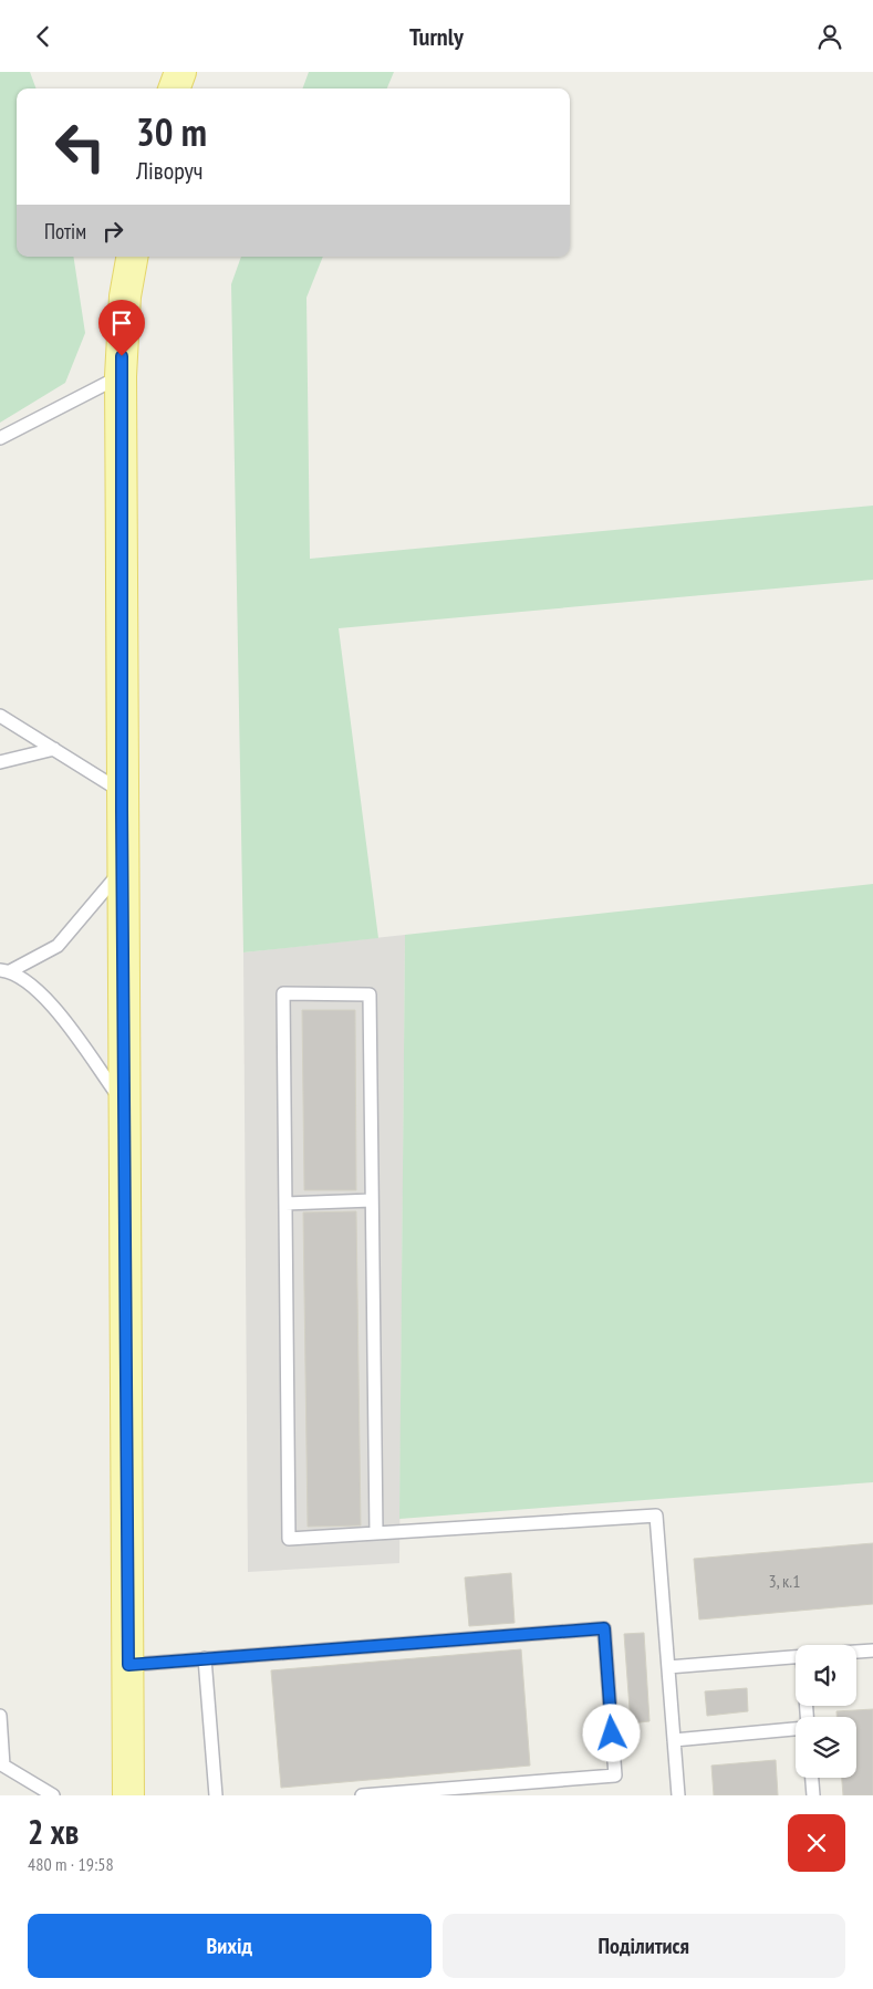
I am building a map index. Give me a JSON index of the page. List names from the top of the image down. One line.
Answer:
{"house_numbers":["3, к.1"],"page":{"header":"Turnly","turn":["30 m","Ліворуч"],"then":"Потім","heading":["2 хв","480 m · 19:58"],"buttons":["Вихід","Поділитися"]}}
